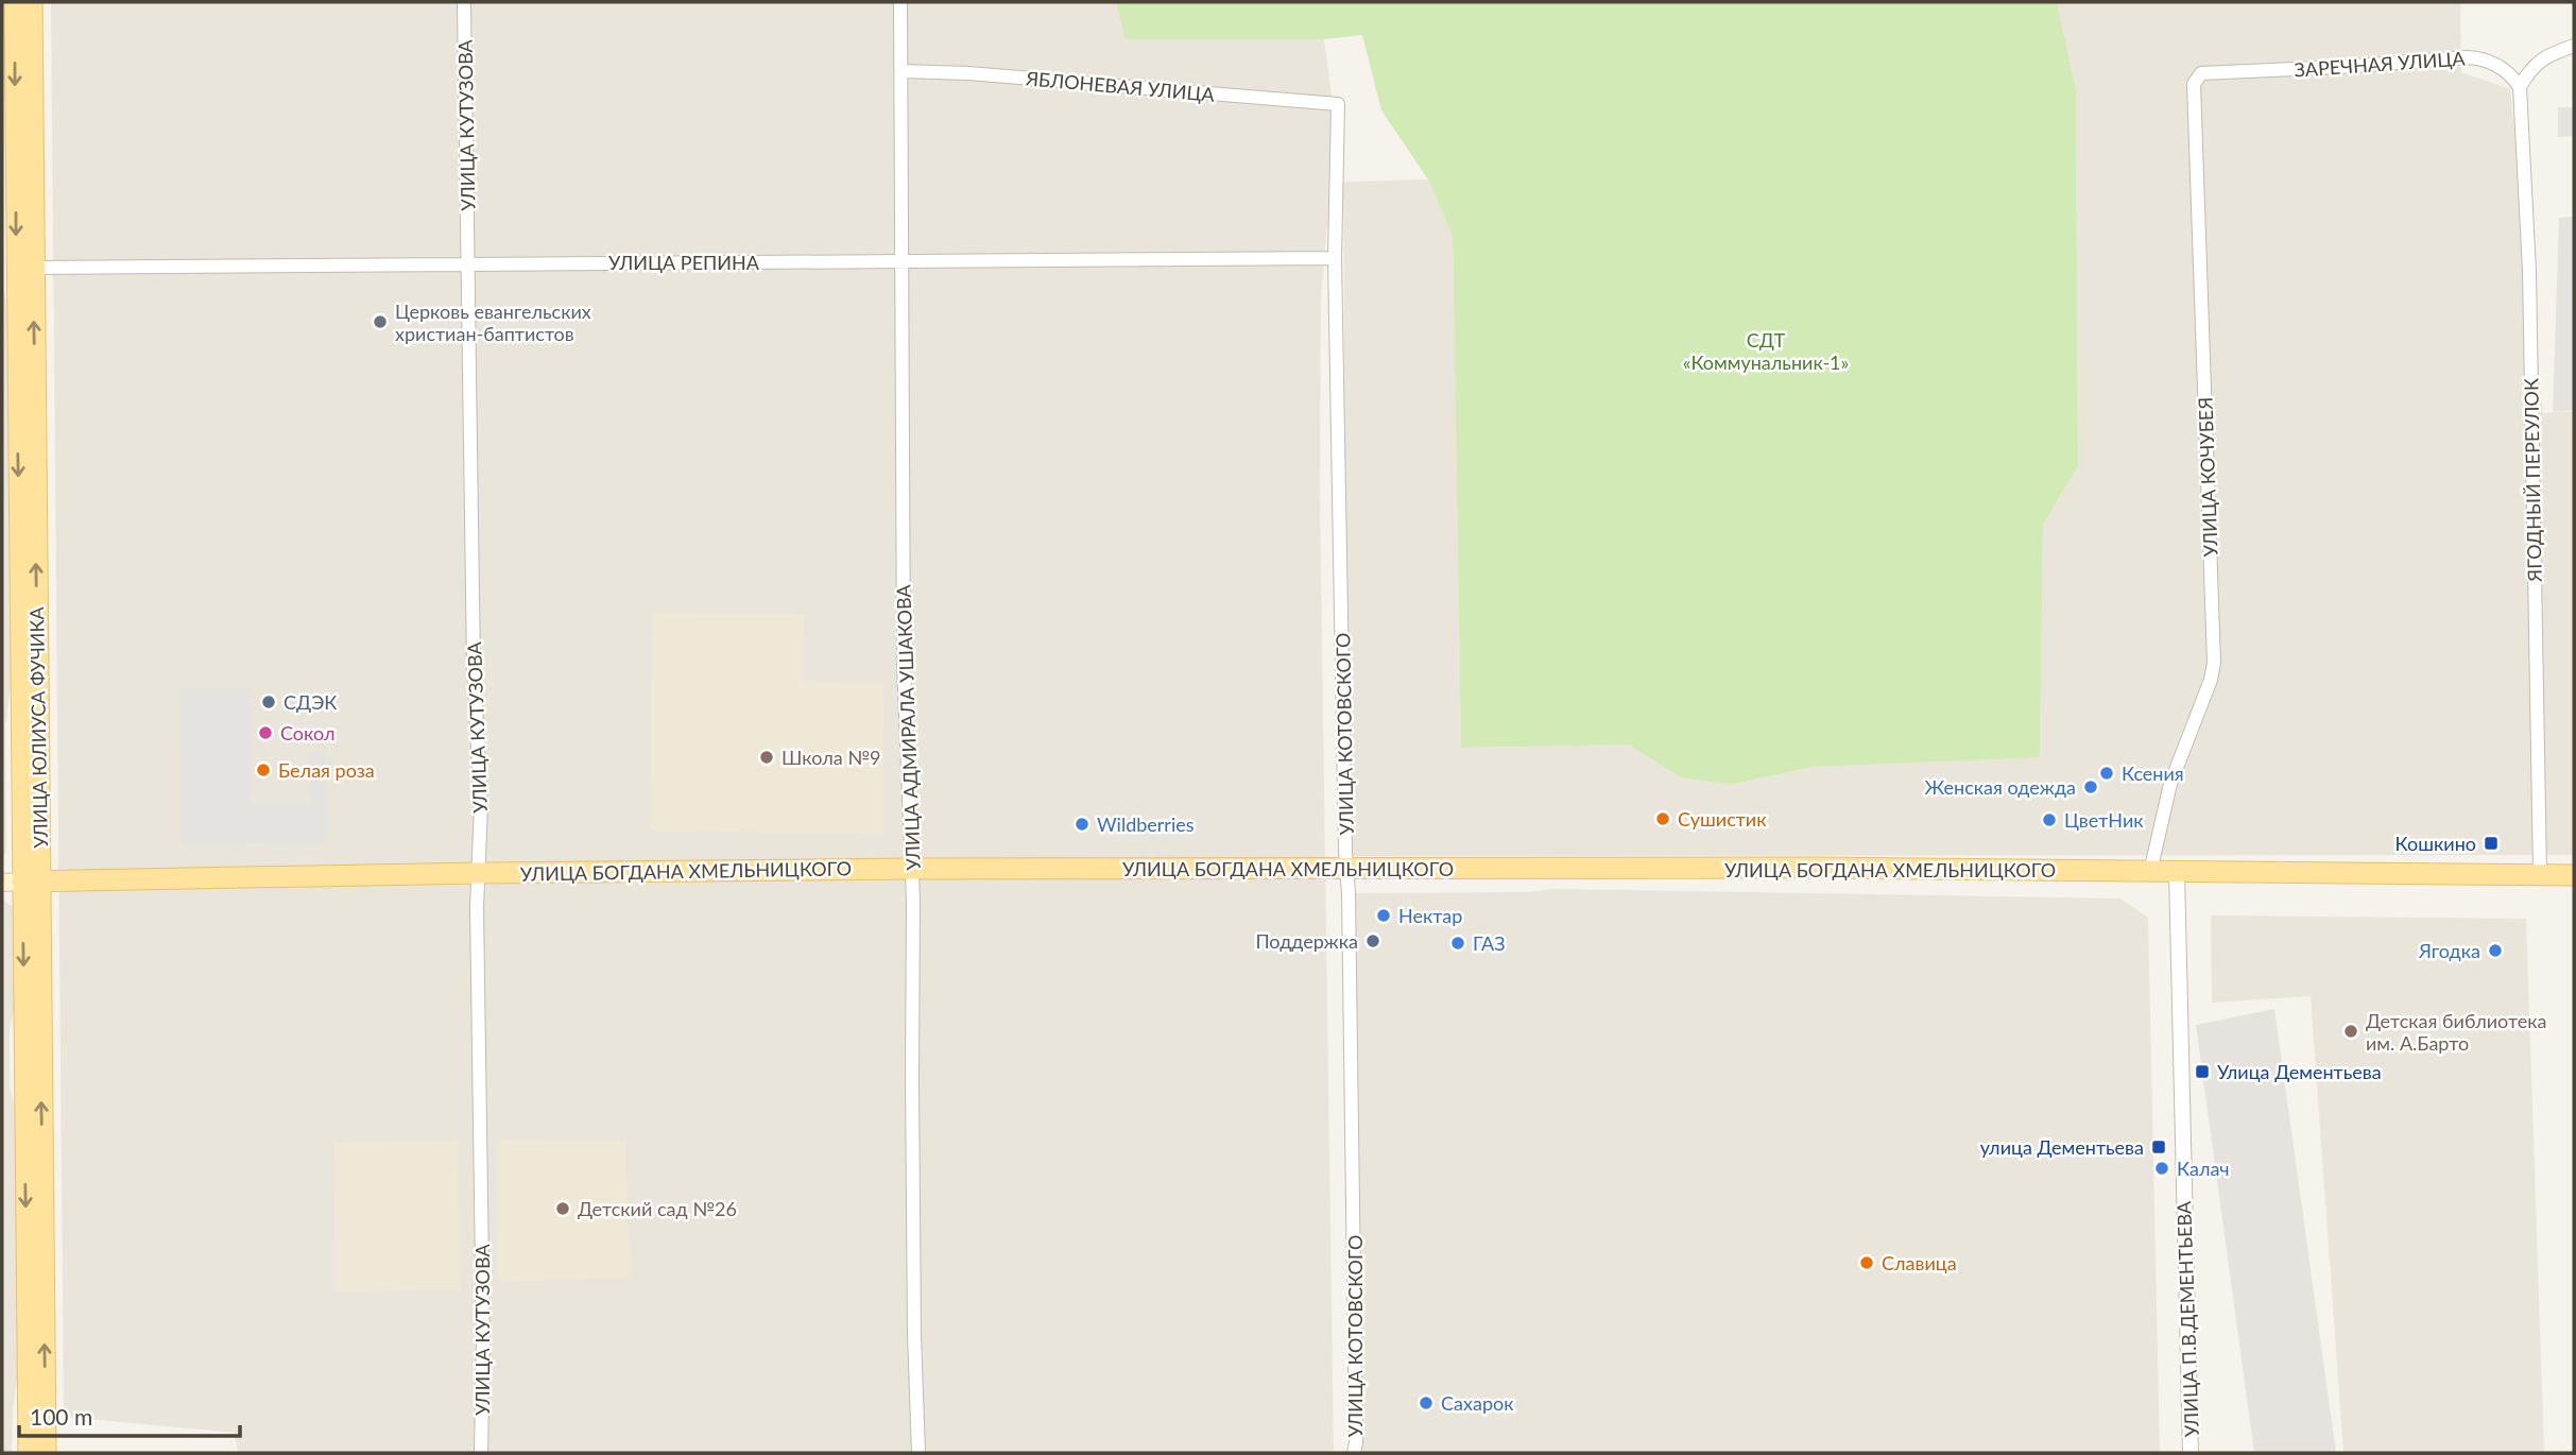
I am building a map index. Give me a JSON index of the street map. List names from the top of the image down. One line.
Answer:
{"streets":{"main road":["УЛИЦА ЮЛИУСА ФУЧИКА","УЛИЦА БОГДАНА ХМЕЛЬНИЦКОГО"],"street":["ЗАРЕЧНАЯ УЛИЦА","ЯБЛОНЕВАЯ УЛИЦА","УЛИЦА КУТУЗОВА","УЛИЦА РЕПИНА","УЛИЦА КОЧУБЕЯ","ЯГОДНЫЙ ПЕРЕУЛОК","УЛИЦА АДМИРАЛА УШАКОВА","УЛИЦА КОТОВСКОГО","УЛИЦА П.В.ДЕМЕНТЬЕВА"]},"crossings":[["ЗАРЕЧНАЯ УЛИЦА","УЛИЦА КОЧУБЕЯ"],["ЗАРЕЧНАЯ УЛИЦА","ЯГОДНЫЙ ПЕРЕУЛОК"],["ЯБЛОНЕВАЯ УЛИЦА","УЛИЦА АДМИРАЛА УШАКОВА"],["ЯБЛОНЕВАЯ УЛИЦА","УЛИЦА КОТОВСКОГО"],["УЛИЦА КУТУЗОВА","УЛИЦА РЕПИНА"],["УЛИЦА КУТУЗОВА","УЛИЦА БОГДАНА ХМЕЛЬНИЦКОГО"],["УЛИЦА РЕПИНА","УЛИЦА ЮЛИУСА ФУЧИКА"],["УЛИЦА РЕПИНА","УЛИЦА АДМИРАЛА УШАКОВА"],["УЛИЦА РЕПИНА","УЛИЦА КОТОВСКОГО"],["УЛИЦА КОЧУБЕЯ","УЛИЦА БОГДАНА ХМЕЛЬНИЦКОГО"],["ЯГОДНЫЙ ПЕРЕУЛОК","УЛИЦА БОГДАНА ХМЕЛЬНИЦКОГО"],["УЛИЦА ЮЛИУСА ФУЧИКА","УЛИЦА БОГДАНА ХМЕЛЬНИЦКОГО"],["УЛИЦА АДМИРАЛА УШАКОВА","УЛИЦА БОГДАНА ХМЕЛЬНИЦКОГО"],["УЛИЦА КОТОВСКОГО","УЛИЦА БОГДАНА ХМЕЛЬНИЦКОГО"],["УЛИЦА БОГДАНА ХМЕЛЬНИЦКОГО","УЛИЦА П.В.ДЕМЕНТЬЕВА"]],"parks":["СДТ «Коммунальник-1»"],"places":{"other":["Церковь евангельских христиан-баптистов","СДЭК","Сокол","Школа №9","Белая роза","Ксения","Женская одежда","Сушистик","ЦветНик","Wildberries","Нектар","Поддержка","ГАЗ","Ягодка","Детская библиотека им. А.Барто","Калач","Детский сад №26","Славица","Сахарок"],"transit":["Кошкино","Улица Дементьева","улица Дементьева"]},"scale_bar":"100 m"}
